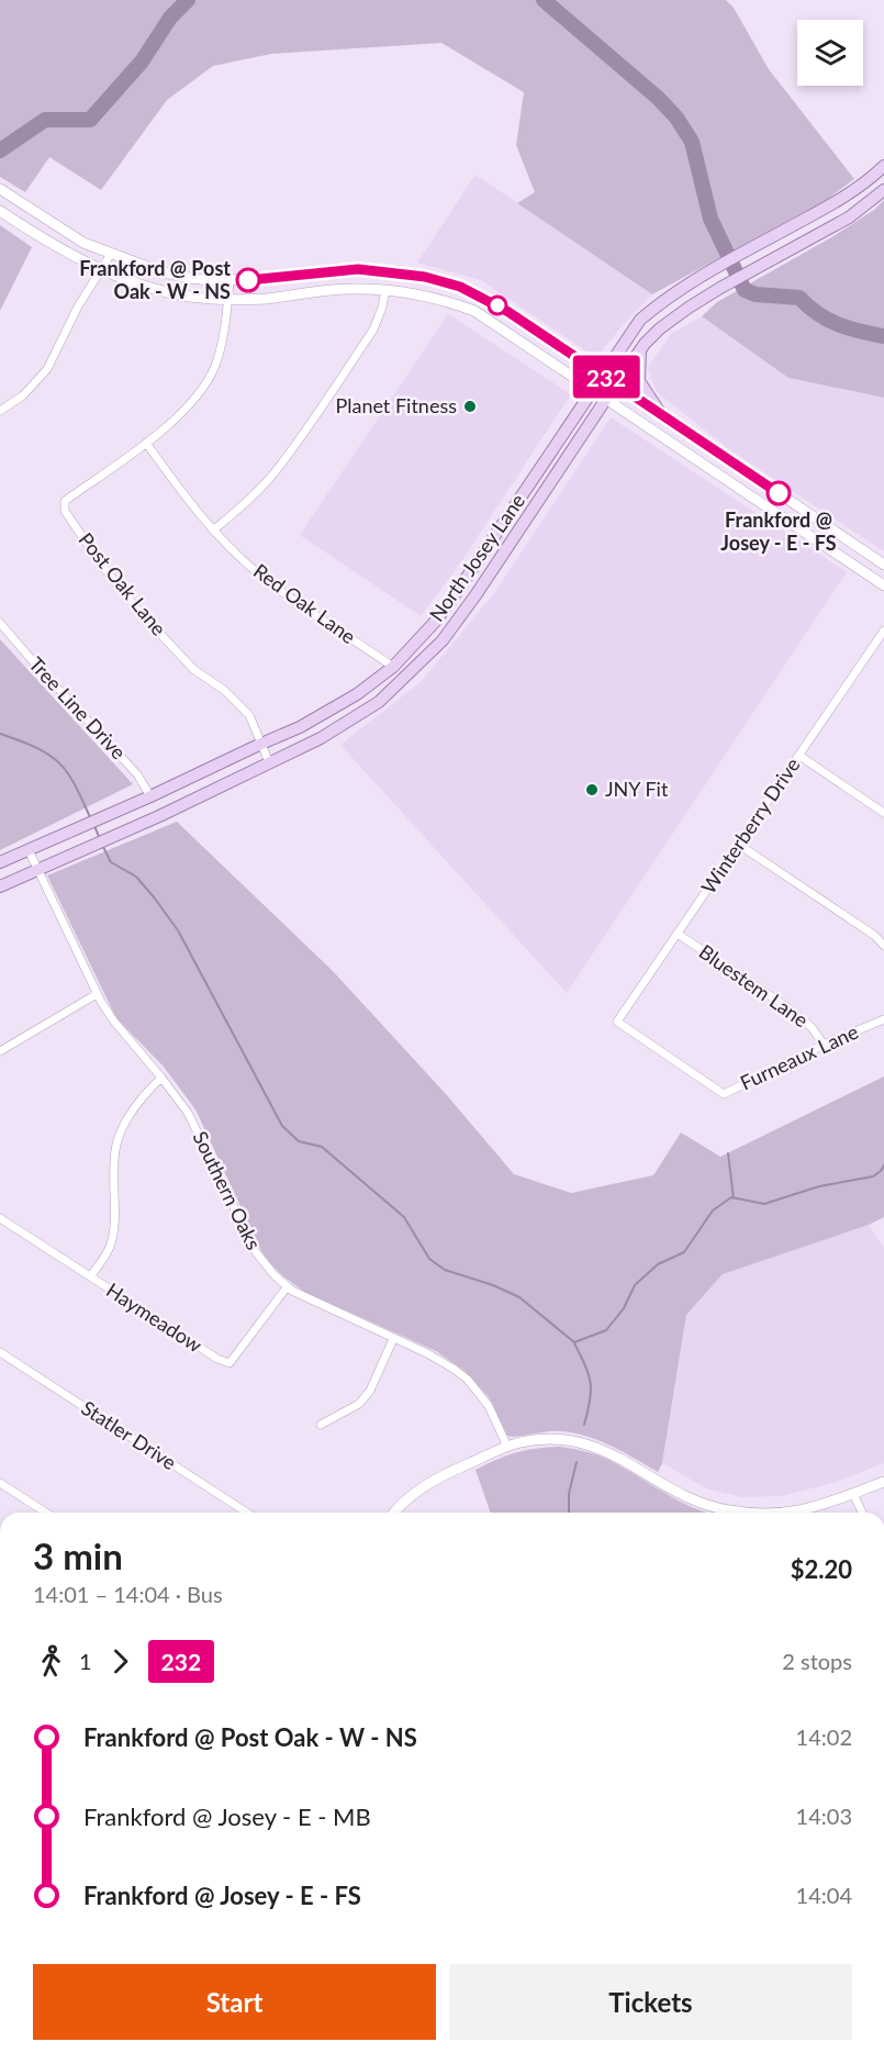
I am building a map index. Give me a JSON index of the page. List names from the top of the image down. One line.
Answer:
{"streets":{"main road":["North Josey Lane"],"street":["Post Oak Lane","Red Oak Lane","Tree Line Drive","Winterberry Drive","Bluestem Lane","Furneaux Lane","Southern Oaks","Haymeadow","Statler Drive"]},"crossings":[["North Josey Lane","Post Oak Lane"],["North Josey Lane","Red Oak Lane"],["North Josey Lane","Tree Line Drive"],["North Josey Lane","Southern Oaks"],["Post Oak Lane","Red Oak Lane"],["Winterberry Drive","Bluestem Lane"],["Winterberry Drive","Furneaux Lane"],["Bluestem Lane","Furneaux Lane"],["Southern Oaks","Haymeadow"]],"places":["Frankford @ Post Oak - W - NS","Planet Fitness","Frankford @ Josey - E - FS","JNY Fit"],"lines":["bus line 232"],"page":{"on_map":"232","heading":["3 min","14:01 – 14:04 · Bus","$2.20"],"legs":["1","232","2 stops"],"list":[{"name":"Frankford @ Post Oak - W - NS","value":"14:02"},{"name":"Frankford @ Josey - E - MB","value":"14:03"},{"name":"Frankford @ Josey - E - FS","value":"14:04"}],"buttons":["Start","Tickets"]}}
